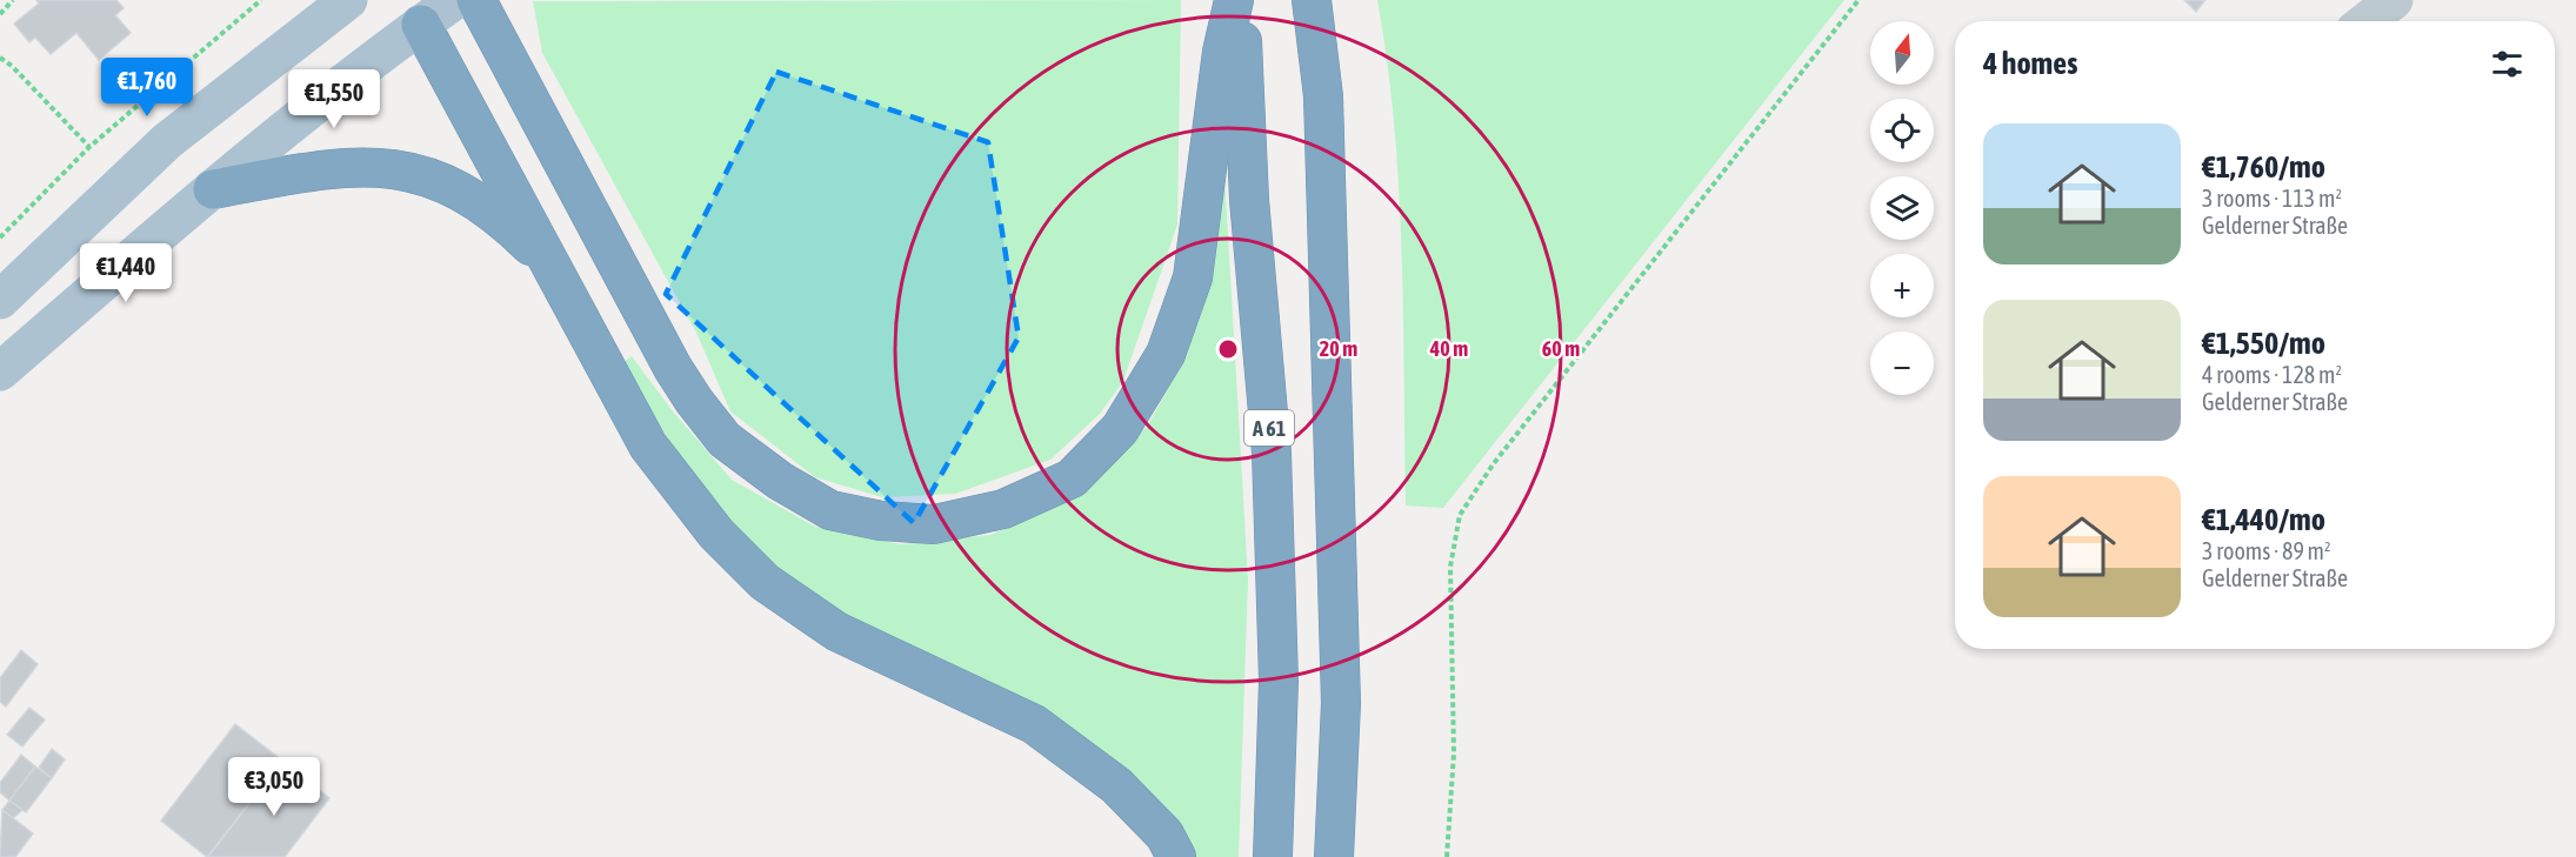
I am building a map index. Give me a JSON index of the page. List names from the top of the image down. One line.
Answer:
{"streets":{"highway":["A 61"]},"north":"top","page":{"map_buttons":["+","−"],"heading":"4 homes","price":["€1,760","€1,550","€1,440","€3,050"],"list":[{"name":"€1,760/mo","note":"3 rooms · 113 m² · Gelderner Straße"},{"name":"€1,550/mo","note":"4 rooms · 128 m² · Gelderner Straße"},{"name":"€1,440/mo","note":"3 rooms · 89 m² · Gelderner Straße"}]},"rings":["20 m","40 m","60 m"]}
